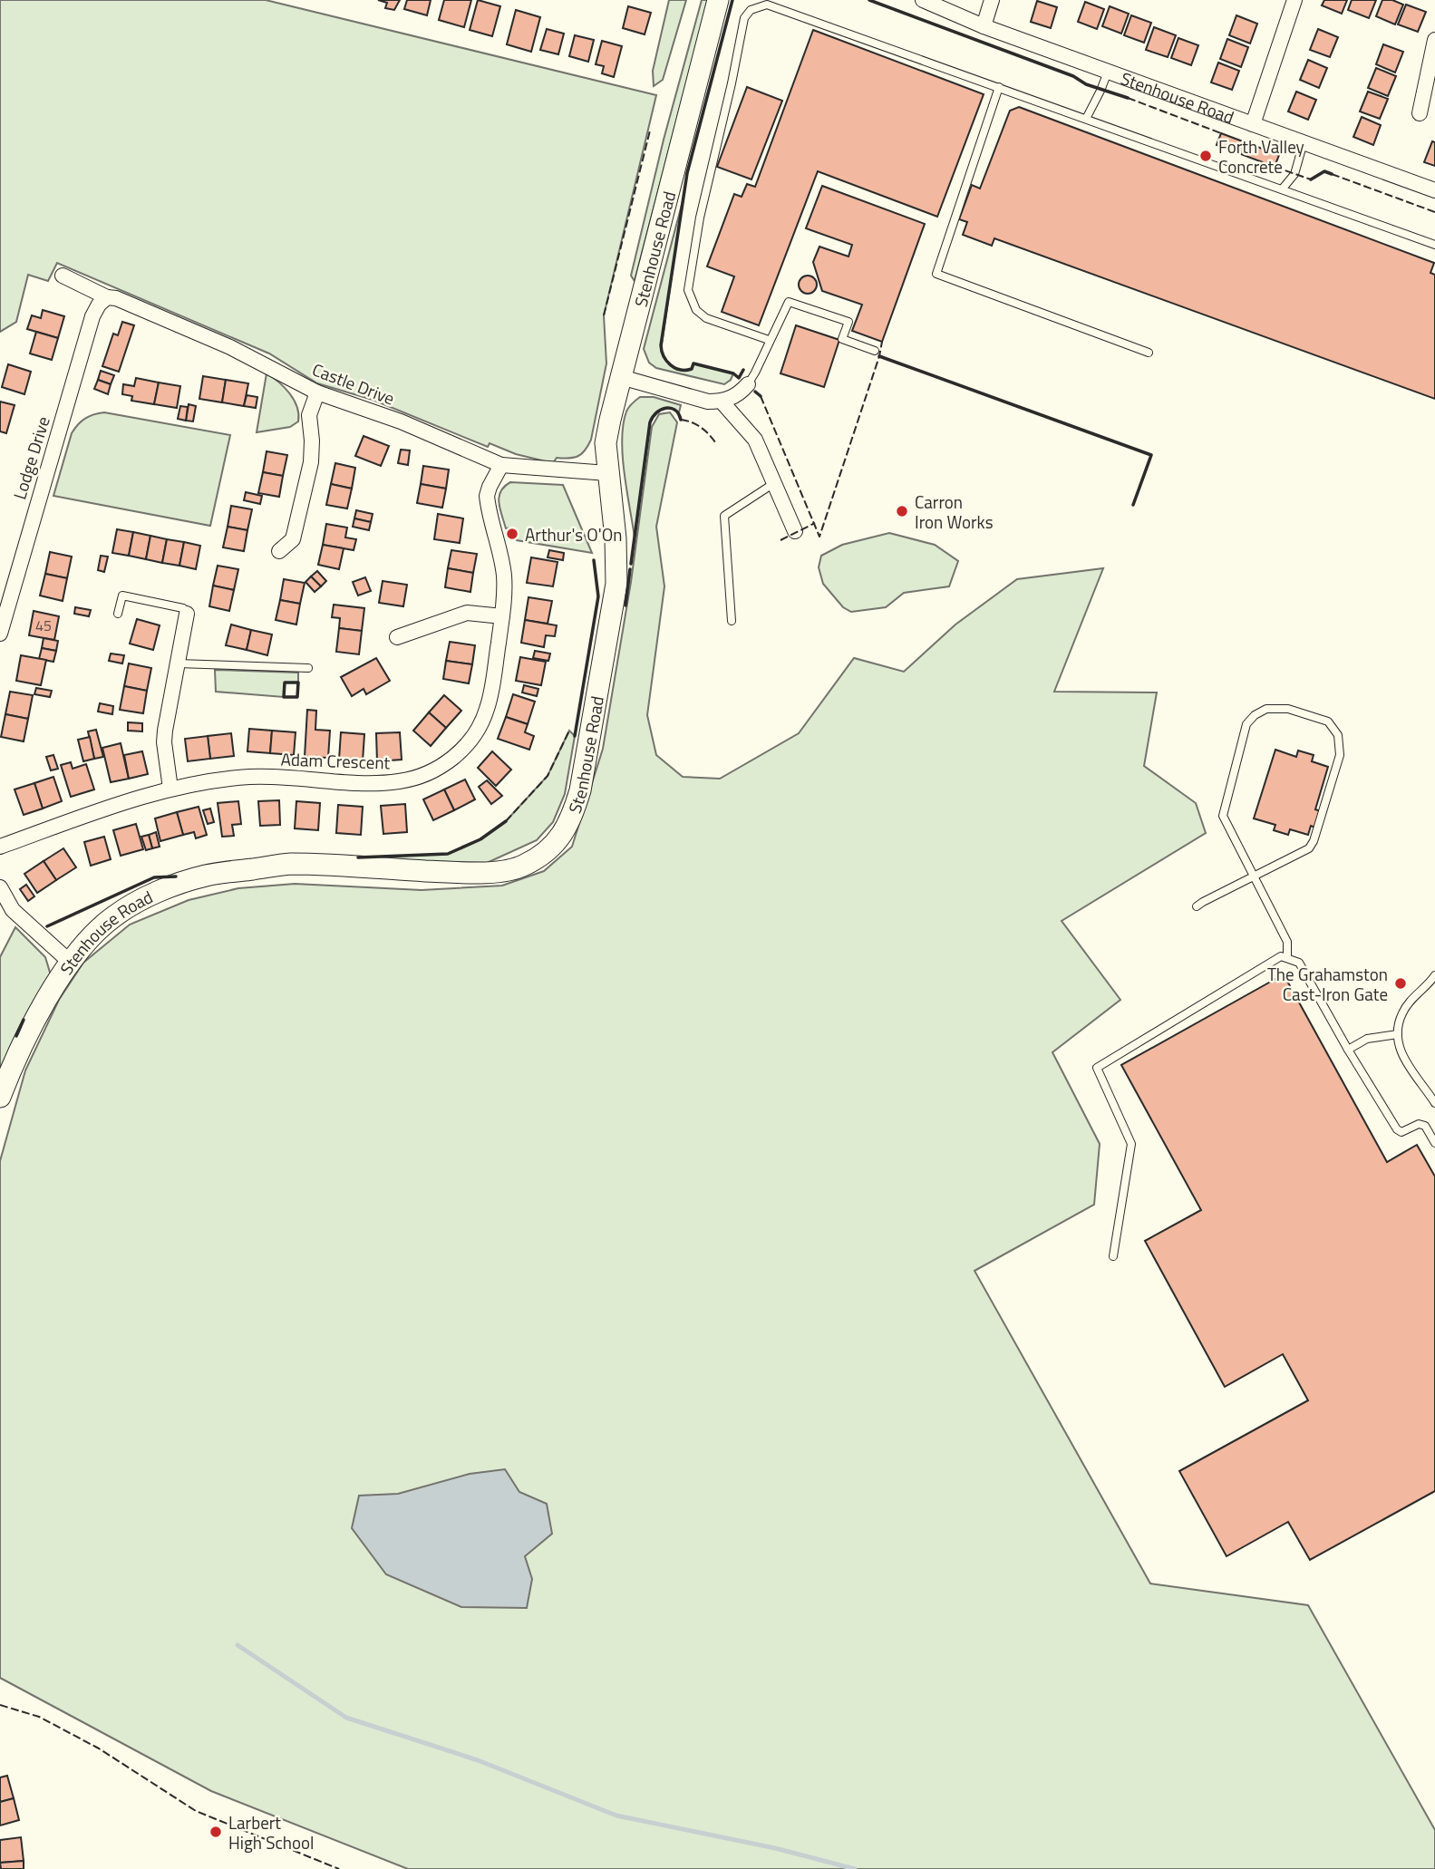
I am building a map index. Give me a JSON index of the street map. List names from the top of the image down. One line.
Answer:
{"streets":{"street":["Stenhouse Road","Castle Drive","Lodge Drive","Adam Crescent"]},"crossings":[["Stenhouse Road","Castle Drive"],["Castle Drive","Lodge Drive"],["Castle Drive","Adam Crescent"]],"places":["Forth Valley Concrete","Carron Iron Works","Arthur's O'On","The Grahamston Cast-Iron Gate","Larbert High School"],"house_numbers":["45"]}
